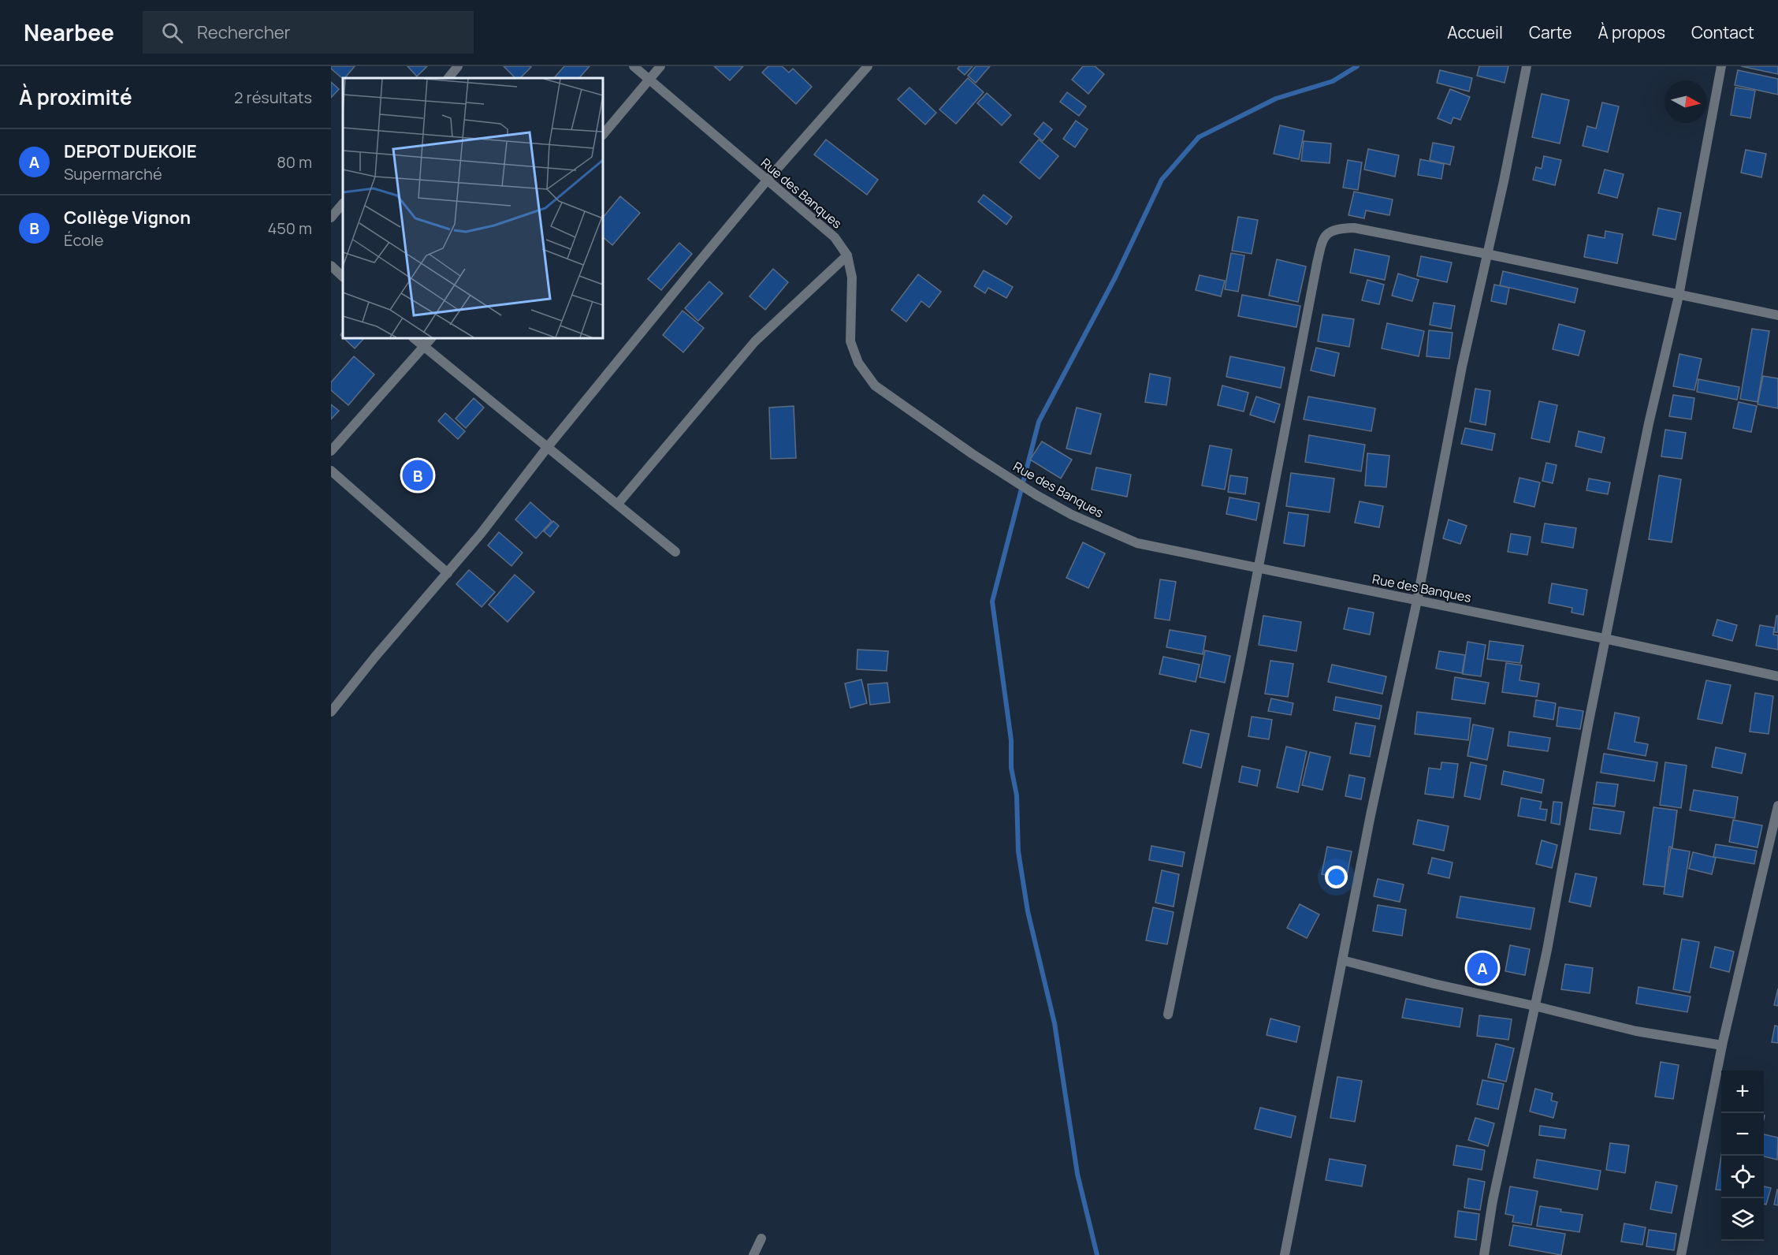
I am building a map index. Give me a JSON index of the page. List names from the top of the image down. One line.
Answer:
{"streets":{"street":["Rue des Banques"]},"north":"right","page":{"header":"Nearbee","search":"Rechercher","nav":["Accueil","Carte","À propos","Contact"],"heading":["À proximité","2 résultats"],"list":[{"mark":"A","name":"DEPOT DUEKOIE","note":"Supermarché","value":"80 m"},{"mark":"B","name":"Collège Vignon","note":"École","value":"450 m"}],"pins":["B","A"],"map_buttons":["+","−"]}}
